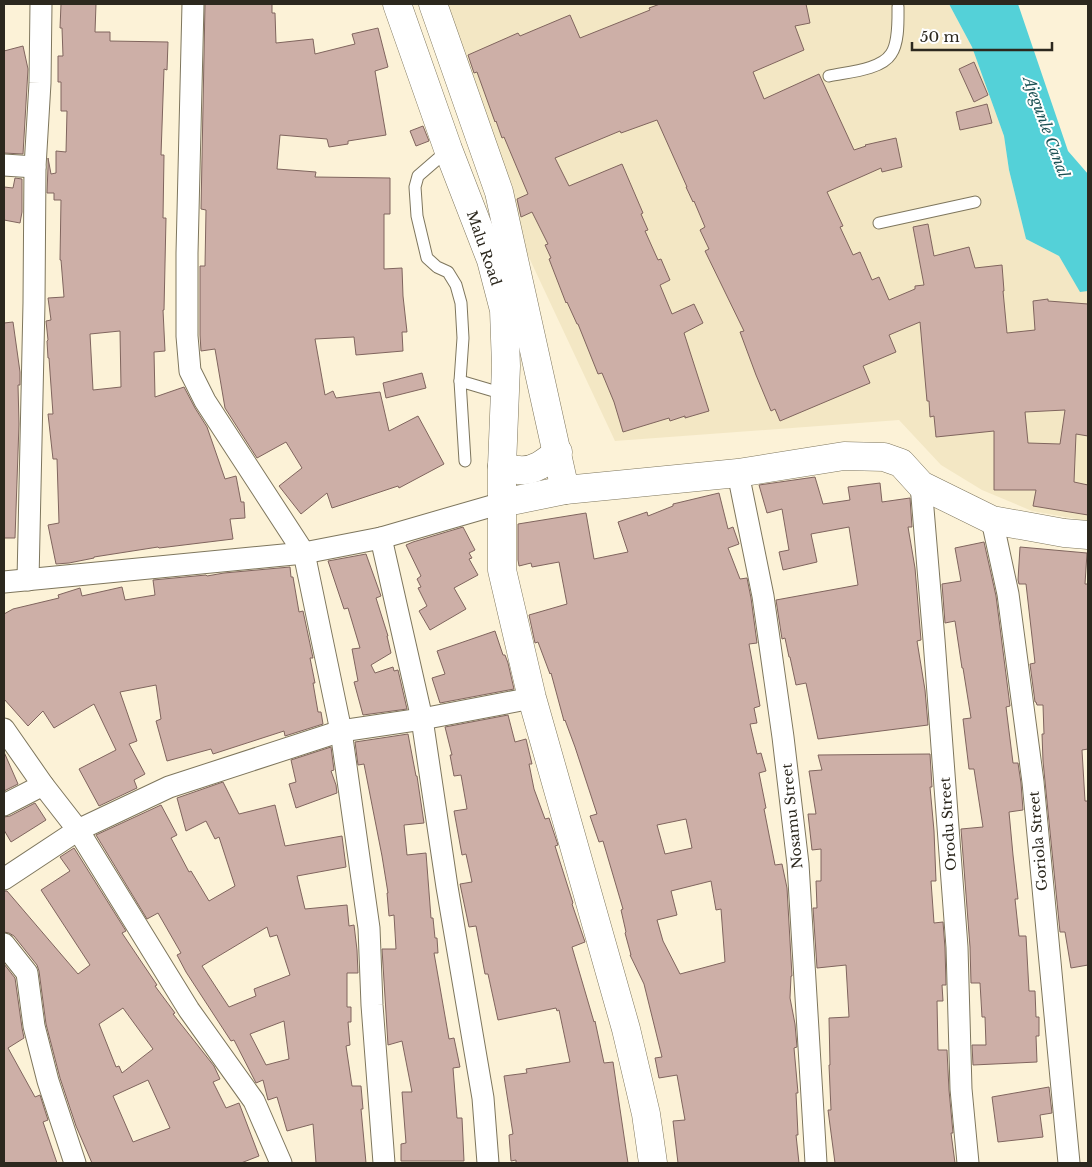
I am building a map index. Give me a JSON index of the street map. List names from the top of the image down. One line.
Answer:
{"streets":{"main road":["Malu Road"],"street":["Nosamu Street","Orodu Street","Goriola Street"]},"water":["Ajegunle Canal"],"scale_bar":"50 m"}
